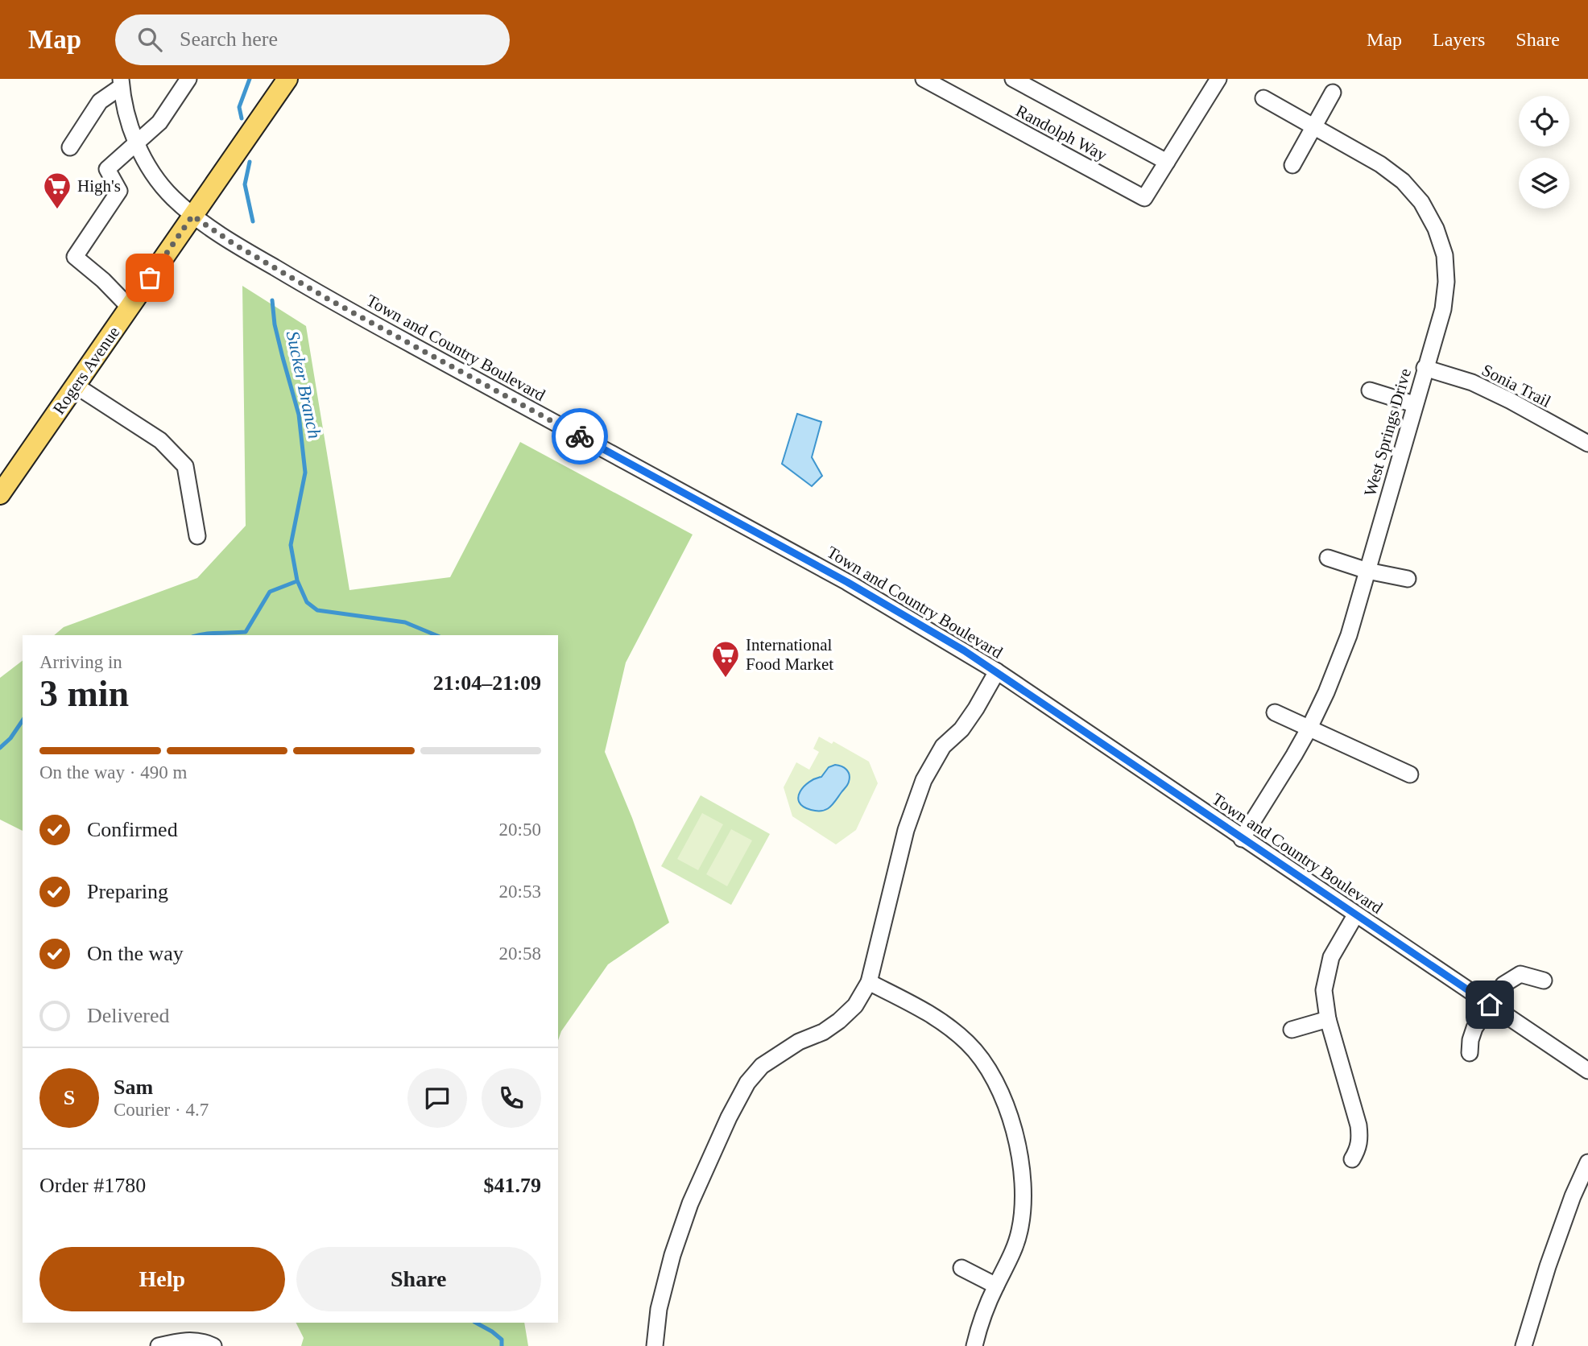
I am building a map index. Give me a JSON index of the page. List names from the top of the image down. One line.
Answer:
{"streets":{"main road":["Rogers Avenue"],"street":["Randolph Way","Town and Country Boulevard","Sonia Trail","West Springs Drive"]},"crossings":[["Town and Country Boulevard","Rogers Avenue"],["Town and Country Boulevard","West Springs Drive"],["Sonia Trail","West Springs Drive"]],"water":["Sucker Branch"],"places":{"supermarket":["High's","International Food Market"]},"page":{"header":"Map","search":"Search here","nav":["Map","Layers","Share"],"heading":["3 min","Arriving in","21:04–21:09"],"panel":["Sam","Courier · 4.7","Order #1780","$41.79"],"bar":"On the way · 490 m","list":[["Confirmed","20:50"],["Preparing","20:53"],["On the way","20:58"],"Delivered"],"round":"S","buttons":["Help","Share"]}}
